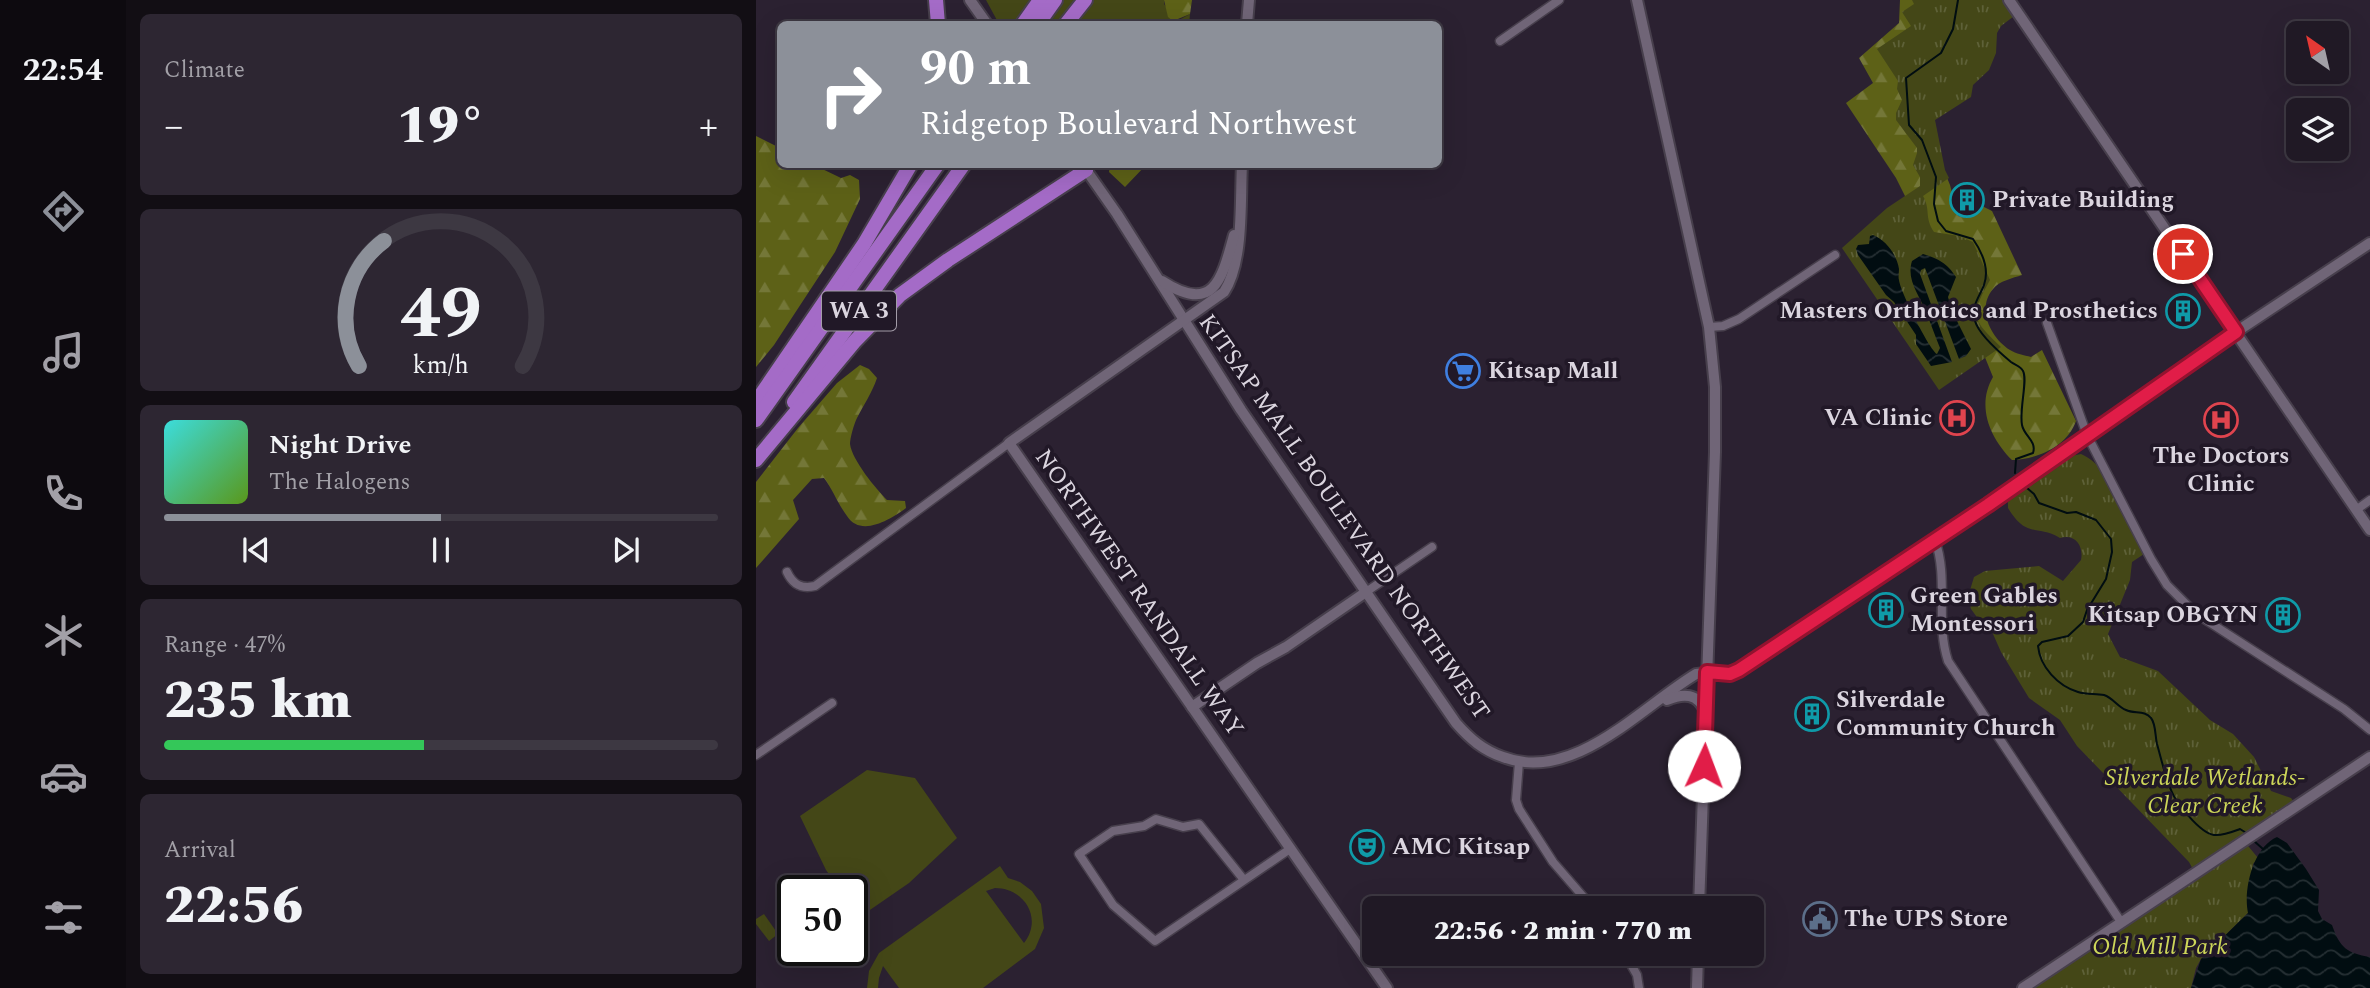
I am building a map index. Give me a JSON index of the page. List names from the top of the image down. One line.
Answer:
{"streets":{"highway":["WA 3"],"main road":["KITSAP MALL BOULEVARD NORTHWEST","NORTHWEST RANDALL WAY"]},"crossings":[["KITSAP MALL BOULEVARD NORTHWEST","NORTHWEST RANDALL WAY"]],"parks":["Silverdale Wetlands- Clear Creek","Old Mill Park"],"places":{"building":["Private Building","Masters Orthotics and Prosthetics","Green Gables Montessori","Kitsap OBGYN","Silverdale Community Church"],"supermarket":["Kitsap Mall"],"hospital":["VA Clinic","The Doctors Clinic"],"theatre":["AMC Kitsap"],"public building":["The UPS Store"]},"north":"top left","page":{"tabs":"22:54","tile":["Climate",["Range · 47%","235 km"],["Arrival","22:56"]],"turn":["90 m","Ridgetop Boulevard Northwest"],"heat":["−","19°","+"],"song":["Night Drive","The Halogens"],"limit":"50","trip":"22:56 · 2 min · 770 m","gauge":["49","km/h"]}}
